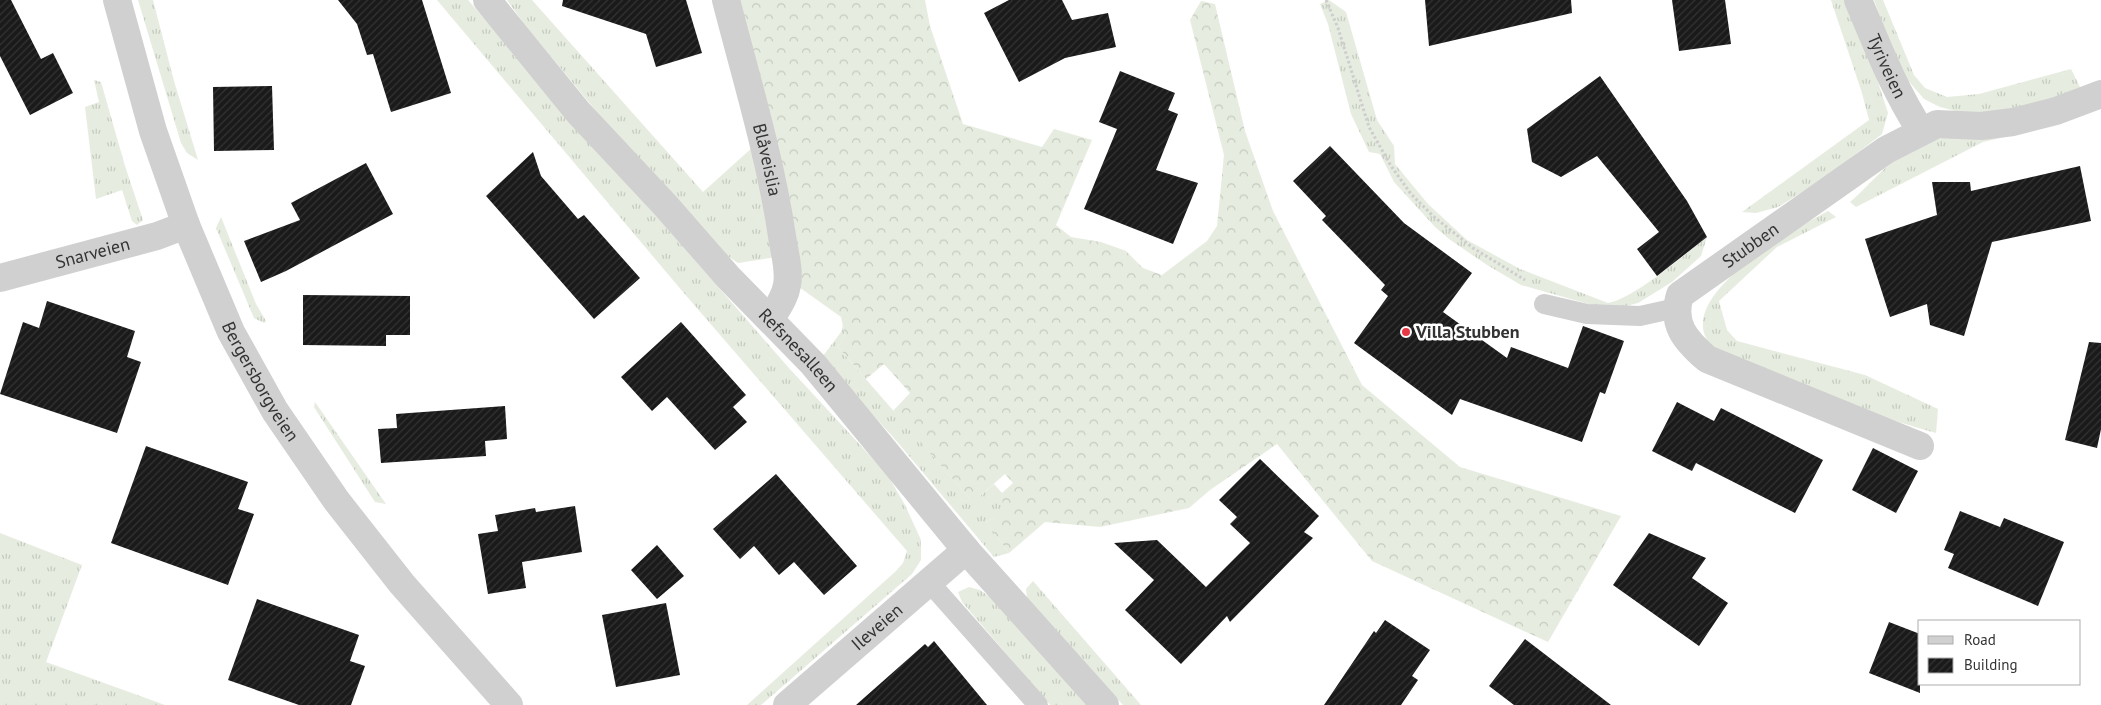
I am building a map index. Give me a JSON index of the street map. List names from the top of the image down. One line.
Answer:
{"streets":{"street":["Tyriveien","Blåveislia","Stubben","Snarveien","Refsnesalleen","Bergersborgveien","Ileveien"]},"crossings":[["Tyriveien","Stubben"],["Blåveislia","Refsnesalleen"],["Snarveien","Bergersborgveien"],["Refsnesalleen","Ileveien"]],"places":["Villa Stubben"],"legend":["Road","Building"]}
